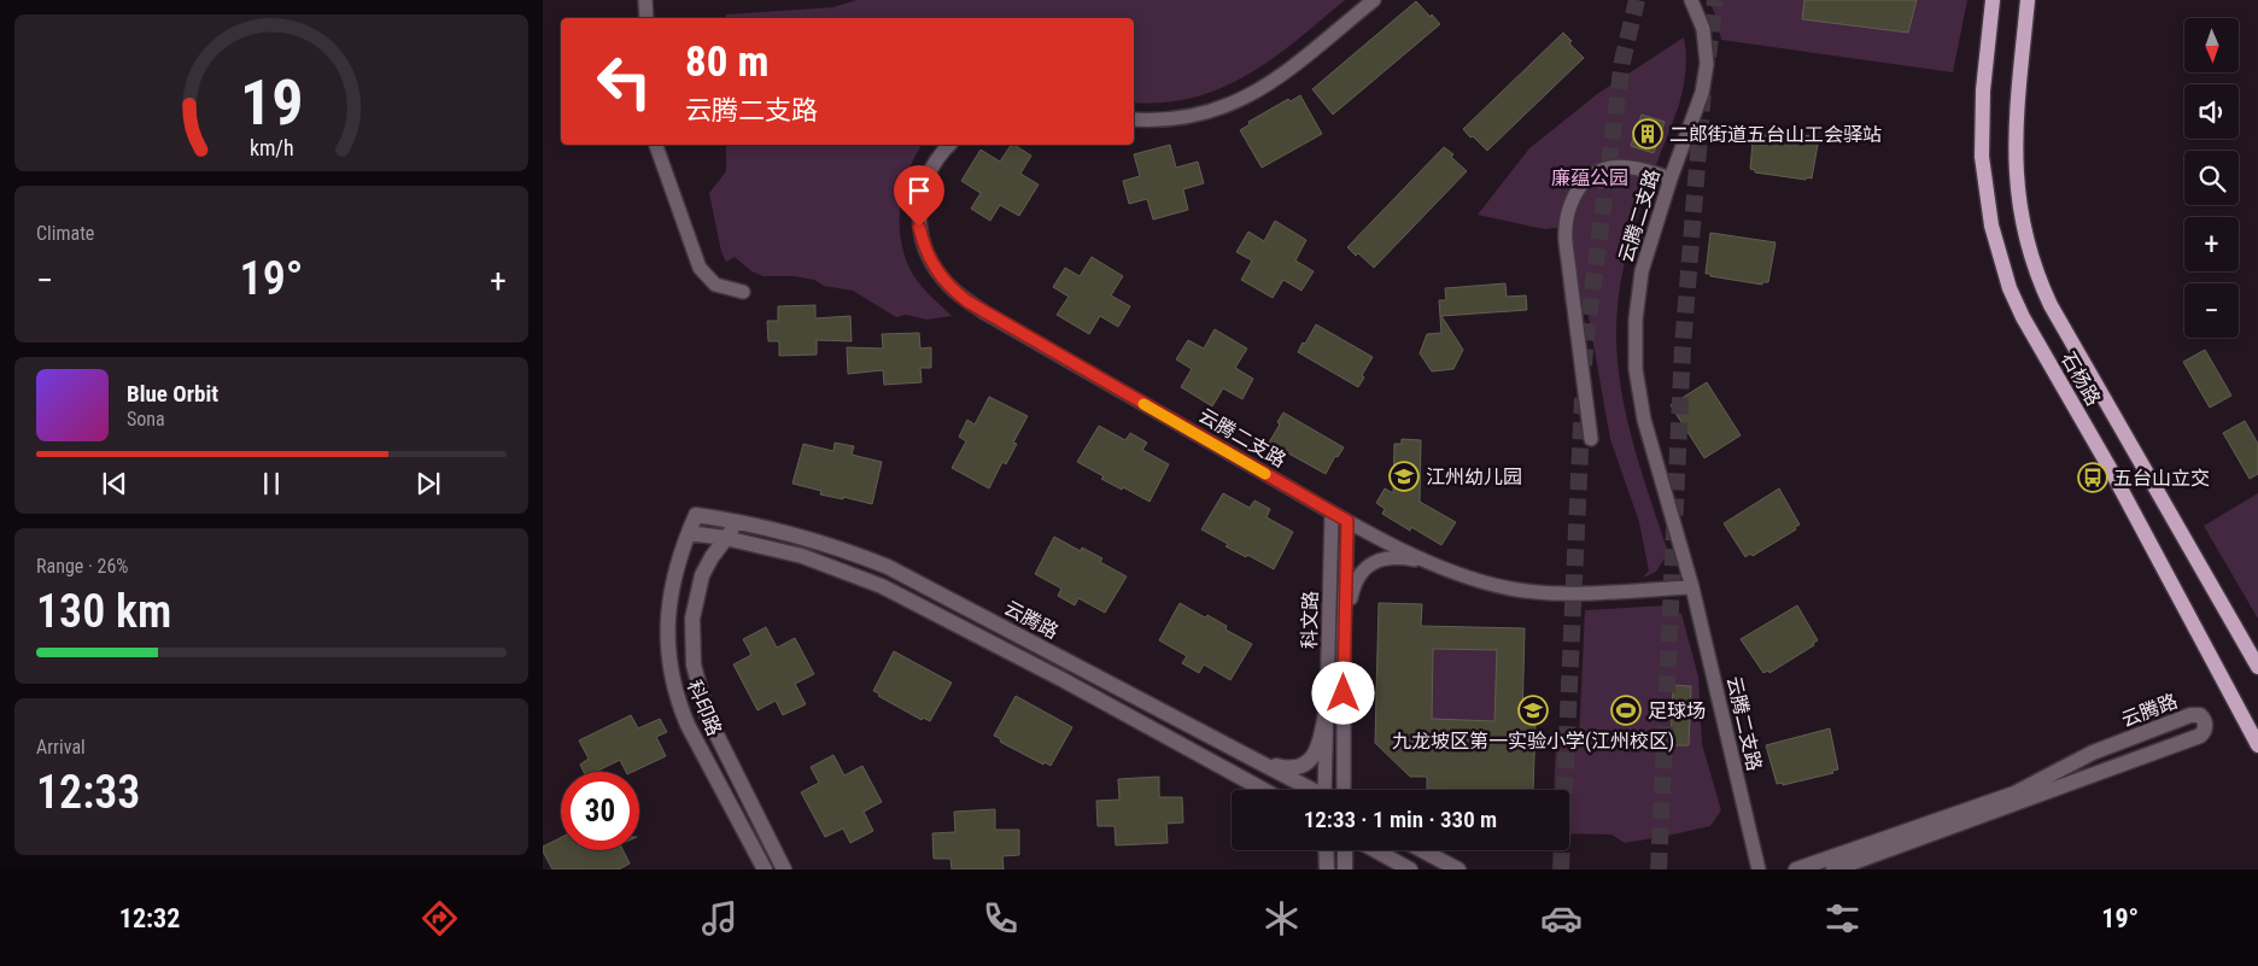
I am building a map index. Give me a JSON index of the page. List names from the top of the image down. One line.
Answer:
{"streets":{"main road":["石杨路"],"street":["云腾二支路","云腾路","科文路","科印路"]},"crossings":[["云腾二支路","科文路"],["云腾路","科印路"]],"parks":["廉蕴公园"],"places":{"building":["二郎街道五台山工会驿站"],"school or university":["江州幼儿园","九龙坡区第一实验小学(江州校区)"],"bus stop":["五台山立交"],"sports":["足球场"]},"north":"bottom","page":{"map_buttons":["+","−"],"turn":["80 m","云腾二支路"],"tile":["Climate",["Range · 26%","130 km"],["Arrival","12:33"]],"heat":["−","19°","+"],"song":["Blue Orbit","Sona"],"limit":"30","trip":"12:33 · 1 min · 330 m","tabs":["12:32","19°"],"gauge":["19","km/h"]}}
